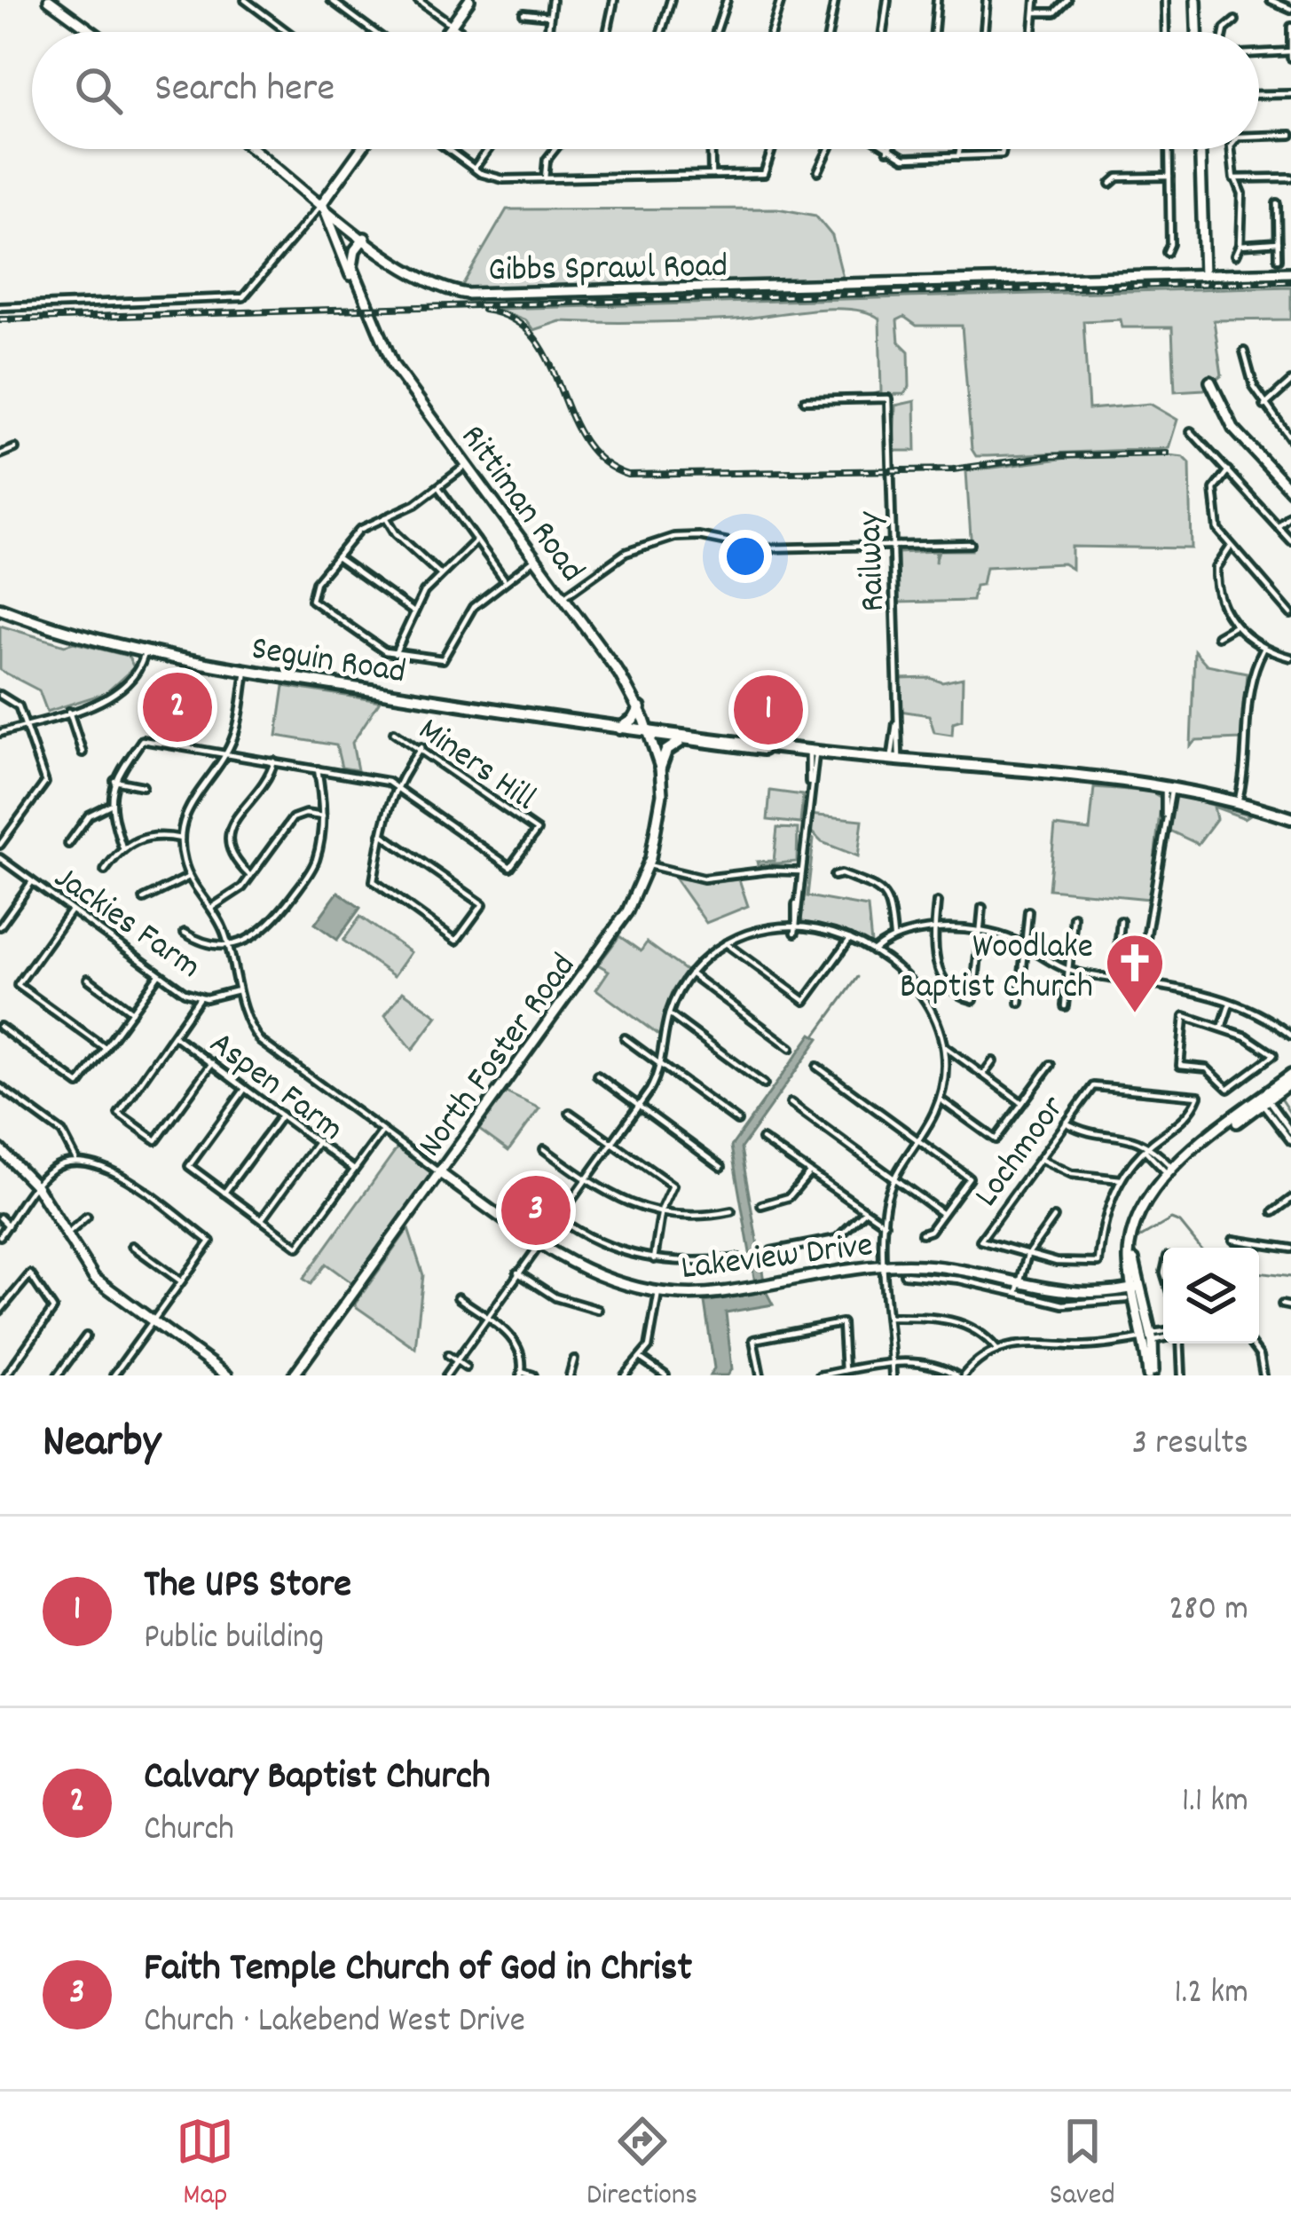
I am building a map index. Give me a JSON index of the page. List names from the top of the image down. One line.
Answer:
{"streets":{"main road":["Gibbs Sprawl Road","Rittiman Road","Seguin Road","North Foster Road","Lakeview Drive"],"street":["Railway","Miners Hill","Jackies Farm","Aspen Farm","Lochmoor"]},"crossings":[["Gibbs Sprawl Road","Rittiman Road"],["Rittiman Road","Seguin Road"],["Rittiman Road","North Foster Road"],["Railway","Seguin Road"],["Seguin Road","North Foster Road"],["Jackies Farm","Lakeview Drive"],["North Foster Road","Lakeview Drive"]],"places":{"church":["Woodlake Baptist Church"]},"page":{"search":"Search here","pins":["2","1","3"],"heading":["Nearby","3 results"],"list":[{"mark":"1","name":"The UPS Store","note":"Public building","value":"280 m"},{"mark":"2","name":"Calvary Baptist Church","note":"Church","value":"1.1 km"},{"mark":"3","name":"Faith Temple Church of God in Christ","note":"Church · Lakebend West Drive","value":"1.2 km"}],"nav":["Map","Directions","Saved"]}}
